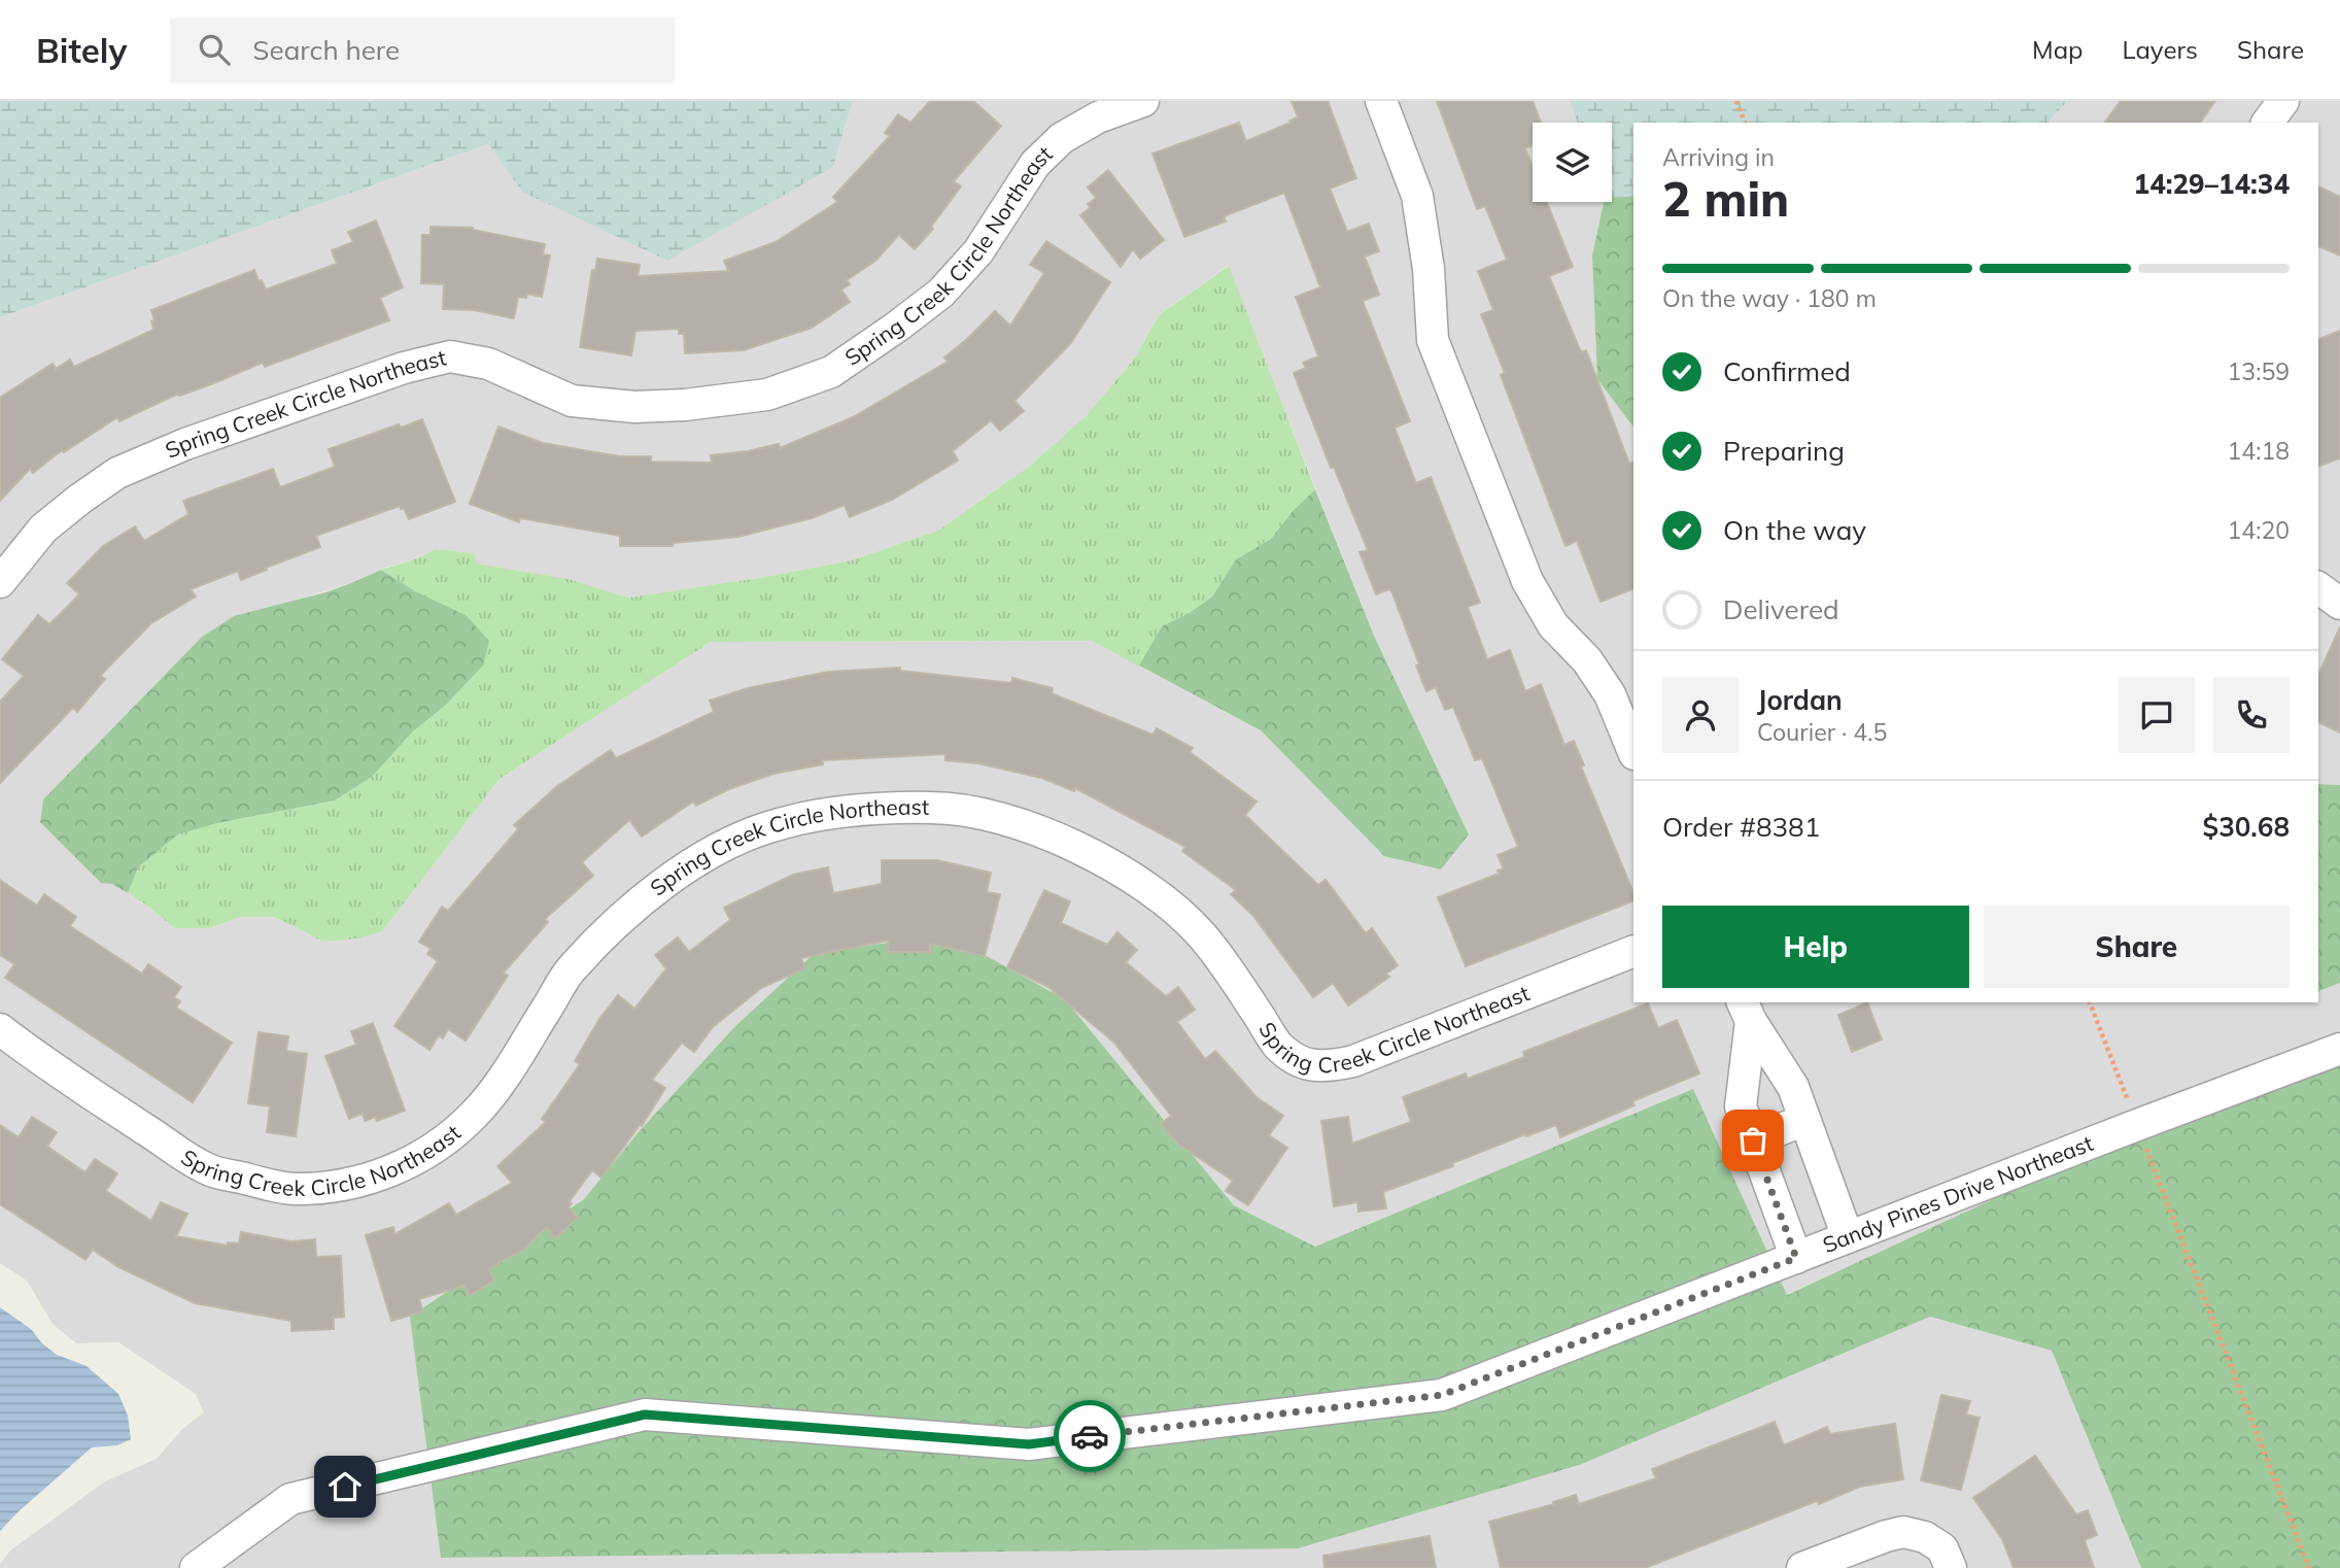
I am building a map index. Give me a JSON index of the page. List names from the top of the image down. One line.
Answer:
{"streets":{"street":["Spring Creek Circle Northeast","Sandy Pines Drive Northeast"]},"page":{"header":"Bitely","search":"Search here","nav":["Map","Layers","Share"],"heading":["2 min","Arriving in","14:29–14:34"],"panel":["Jordan","Courier · 4.5","Order #8381","$30.68"],"bar":"On the way · 180 m","list":[["Confirmed","13:59"],["Preparing","14:18"],["On the way","14:20"],"Delivered"],"buttons":["Help","Share"]}}
